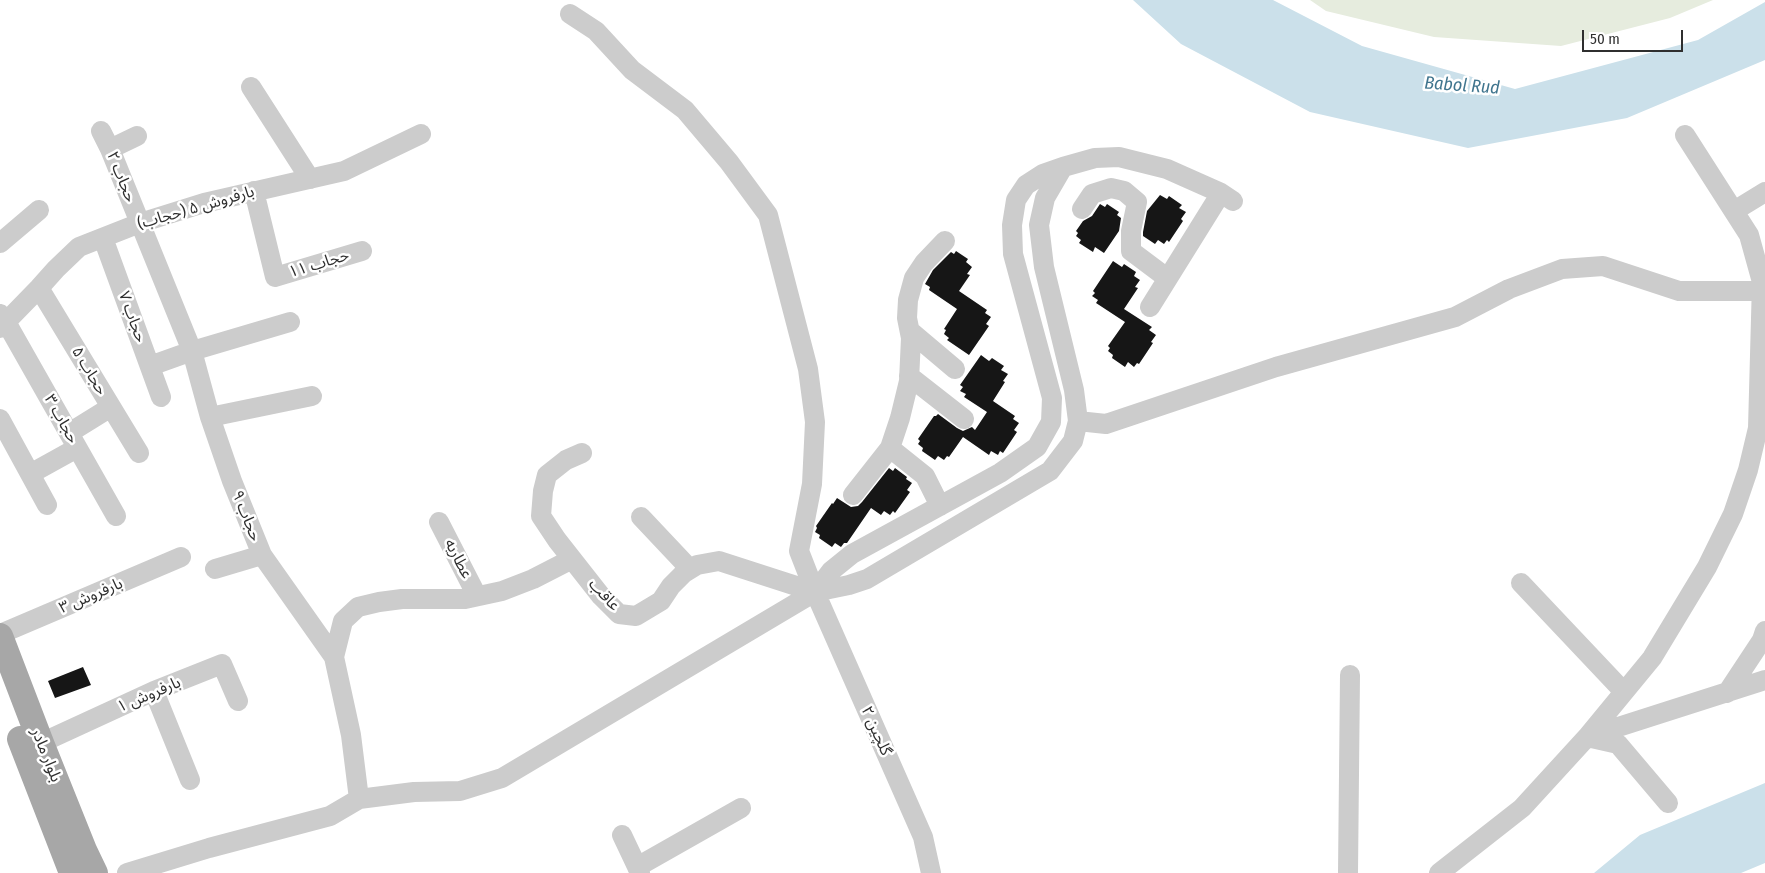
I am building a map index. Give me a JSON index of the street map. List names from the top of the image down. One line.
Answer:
{"streets":{"main road":["بلوار مادر"],"street":["حجاب ۲","بارفروش ۵ (حجاب)","حجاب ۱۱","حجاب ۷","حجاب ۵","حجاب ۳","حجاب ۹","عطاریه","عاقب","بارفروش ۳","بارفروش ۱","گلچین ۲"]},"crossings":[["حجاب ۲","بارفروش ۵ (حجاب)"],["حجاب ۲","حجاب ۹"],["بارفروش ۵ (حجاب)","حجاب ۱۱"],["بارفروش ۵ (حجاب)","حجاب ۷"],["بارفروش ۵ (حجاب)","حجاب ۵"],["بارفروش ۵ (حجاب)","حجاب ۳"],["بارفروش ۵ (حجاب)","حجاب ۹"],["عاقب","گلچین ۲"],["بارفروش ۳","بلوار مادر"],["بارفروش ۱","بلوار مادر"]],"water":["Babol Rud"],"scale_bar":"50 m"}
